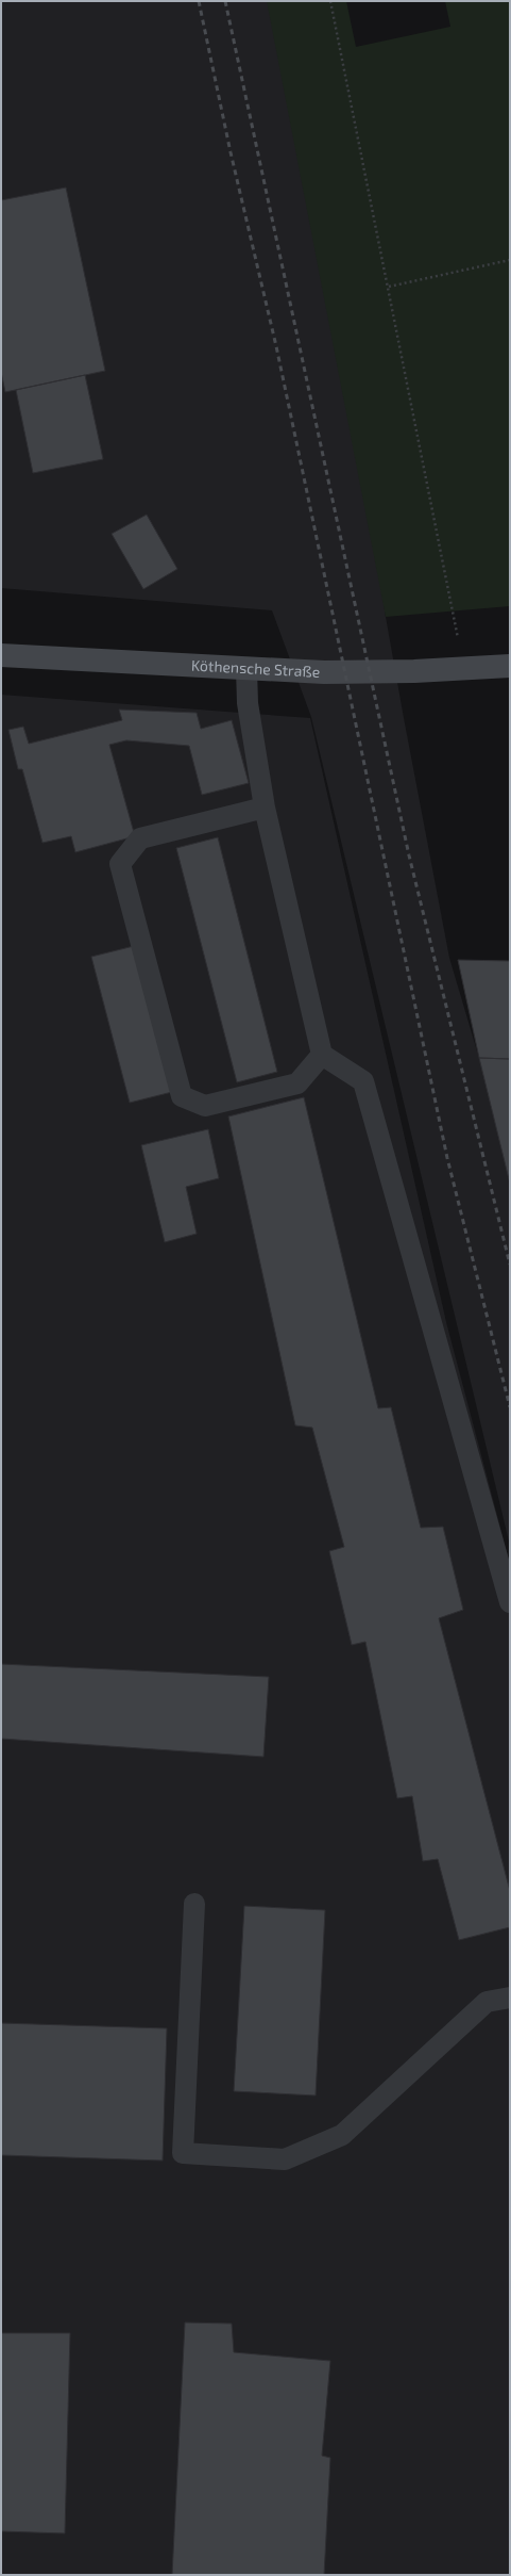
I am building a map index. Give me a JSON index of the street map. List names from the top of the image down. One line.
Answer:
{"streets":{"main road":["Köthensche Straße"]}}
